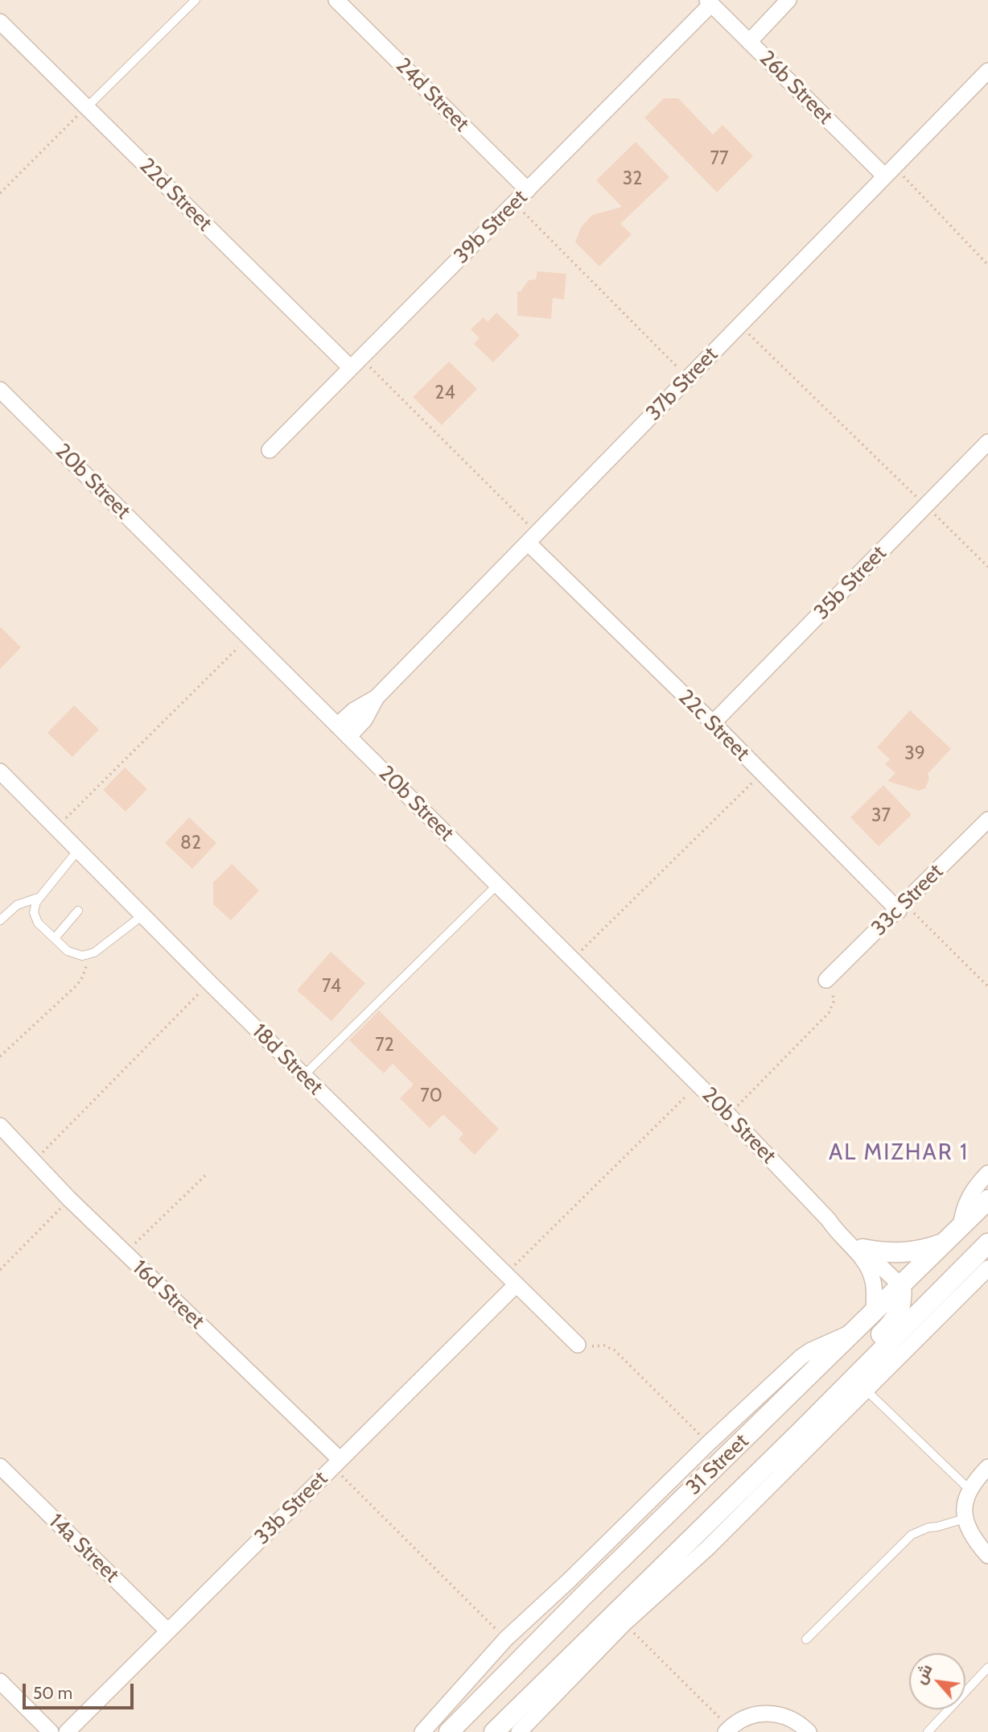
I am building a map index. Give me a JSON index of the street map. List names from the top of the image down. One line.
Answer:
{"streets":{"street":["26b Street","24d Street","22d Street","39b Street","37b Street","20b Street","35b Street","22c Street","33c Street","18d Street","16d Street","31 Street","33b Street","14a Street"]},"crossings":[["26b Street","39b Street"],["26b Street","37b Street"],["24d Street","39b Street"],["22d Street","39b Street"],["37b Street","20b Street"],["37b Street","22c Street"],["20b Street","31 Street"],["35b Street","22c Street"],["22c Street","33c Street"],["18d Street","33b Street"],["16d Street","33b Street"],["33b Street","14a Street"]],"districts":["AL MIZHAR 1"],"house_numbers":["77","32","24","39","37","82","74","72","70"],"scale_bar":"50 m","north":"top left"}
